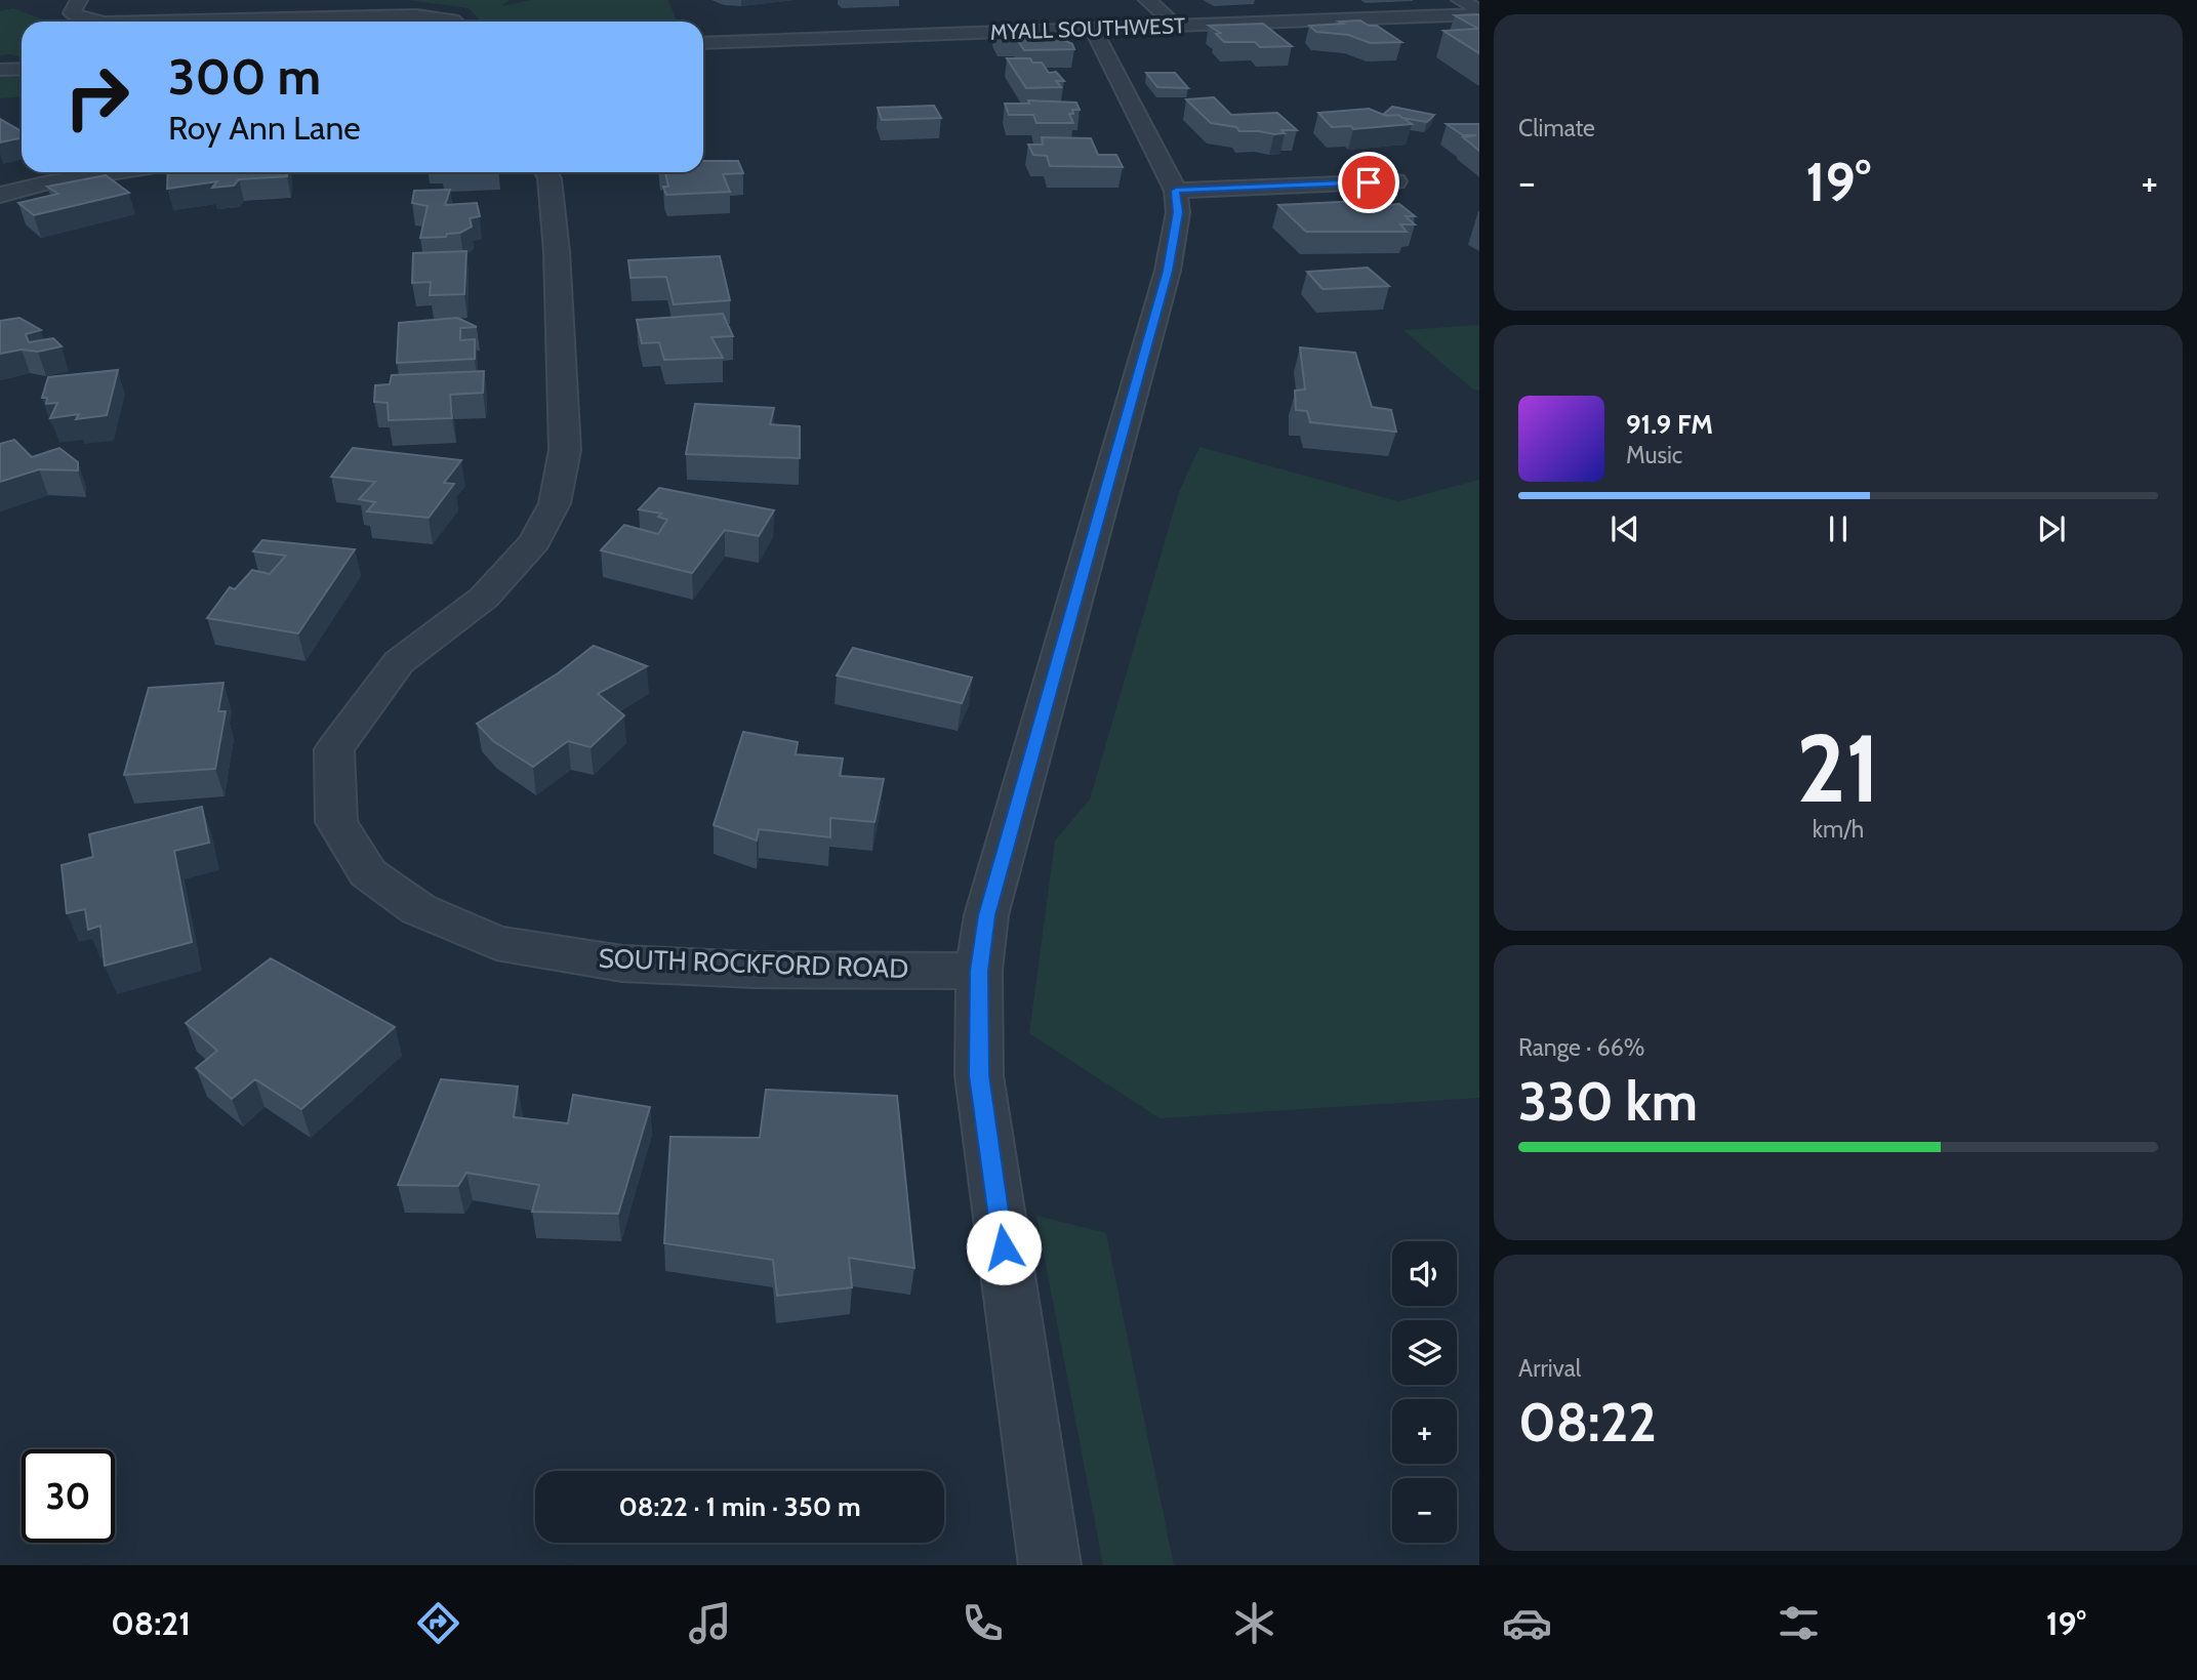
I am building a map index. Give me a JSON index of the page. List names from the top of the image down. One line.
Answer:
{"streets":{"street":["MYALL SOUTHWEST","SOUTH ROCKFORD ROAD"]},"page":{"tile":["Climate",["21","km/h"],["Range · 66%","330 km"],["Arrival","08:22"]],"turn":["300 m","Roy Ann Lane"],"heat":["−","19°","+"],"song":["91.9 FM","Music"],"map_buttons":["+","−"],"limit":"30","trip":"08:22 · 1 min · 350 m","tabs":["08:21","19°"]}}
